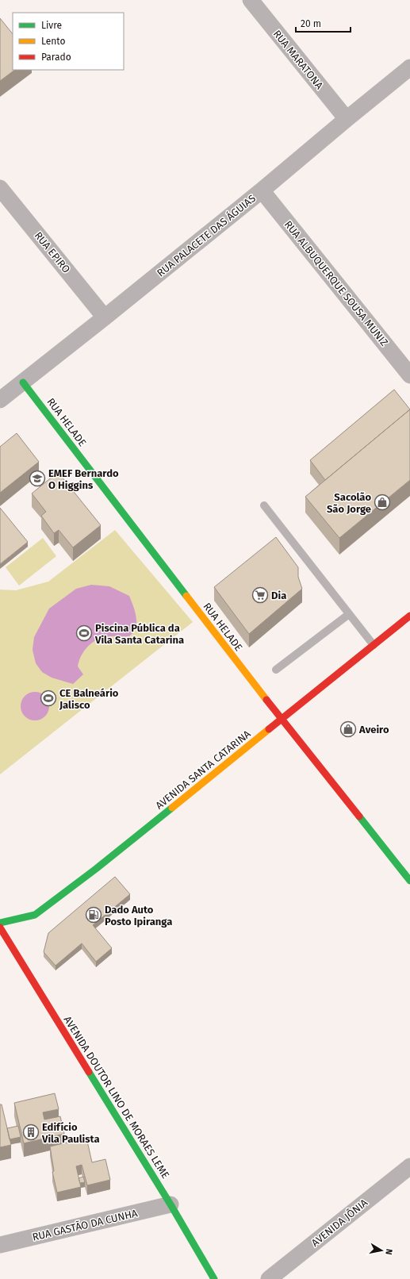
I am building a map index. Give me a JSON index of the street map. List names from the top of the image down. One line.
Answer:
{"streets":{"street":["RUA MARATONA","RUA PALACETE DAS ÁGUIAS","RUA EPIRO","RUA ALBUQUERQUE SOUSA MUNIZ","RUA HELADE","AVENIDA SANTA CATARINA","AVENIDA DOUTOR LINO DE MORAES LEME","AVENIDA JÔNIA","RUA GASTÃO DA CUNHA"]},"crossings":[["RUA MARATONA","RUA PALACETE DAS ÁGUIAS"],["RUA PALACETE DAS ÁGUIAS","RUA EPIRO"],["RUA PALACETE DAS ÁGUIAS","RUA ALBUQUERQUE SOUSA MUNIZ"],["RUA PALACETE DAS ÁGUIAS","RUA HELADE"],["RUA HELADE","AVENIDA SANTA CATARINA"],["AVENIDA DOUTOR LINO DE MORAES LEME","RUA GASTÃO DA CUNHA"]],"places":{"school or university":["EMEF Bernardo O Higgins"],"shop":["Sacolão São Jorge","Aveiro"],"supermarket":["Dia"],"sports":["Piscina Pública da Vila Santa Catarina","CE Balneário Jalisco"],"fuel station":["Dado Auto Posto Ipiranga"],"building":["Edifício Vila Paulista"]},"legend":["Livre","Lento","Parado"],"scale_bar":"20 m","north":"right"}
